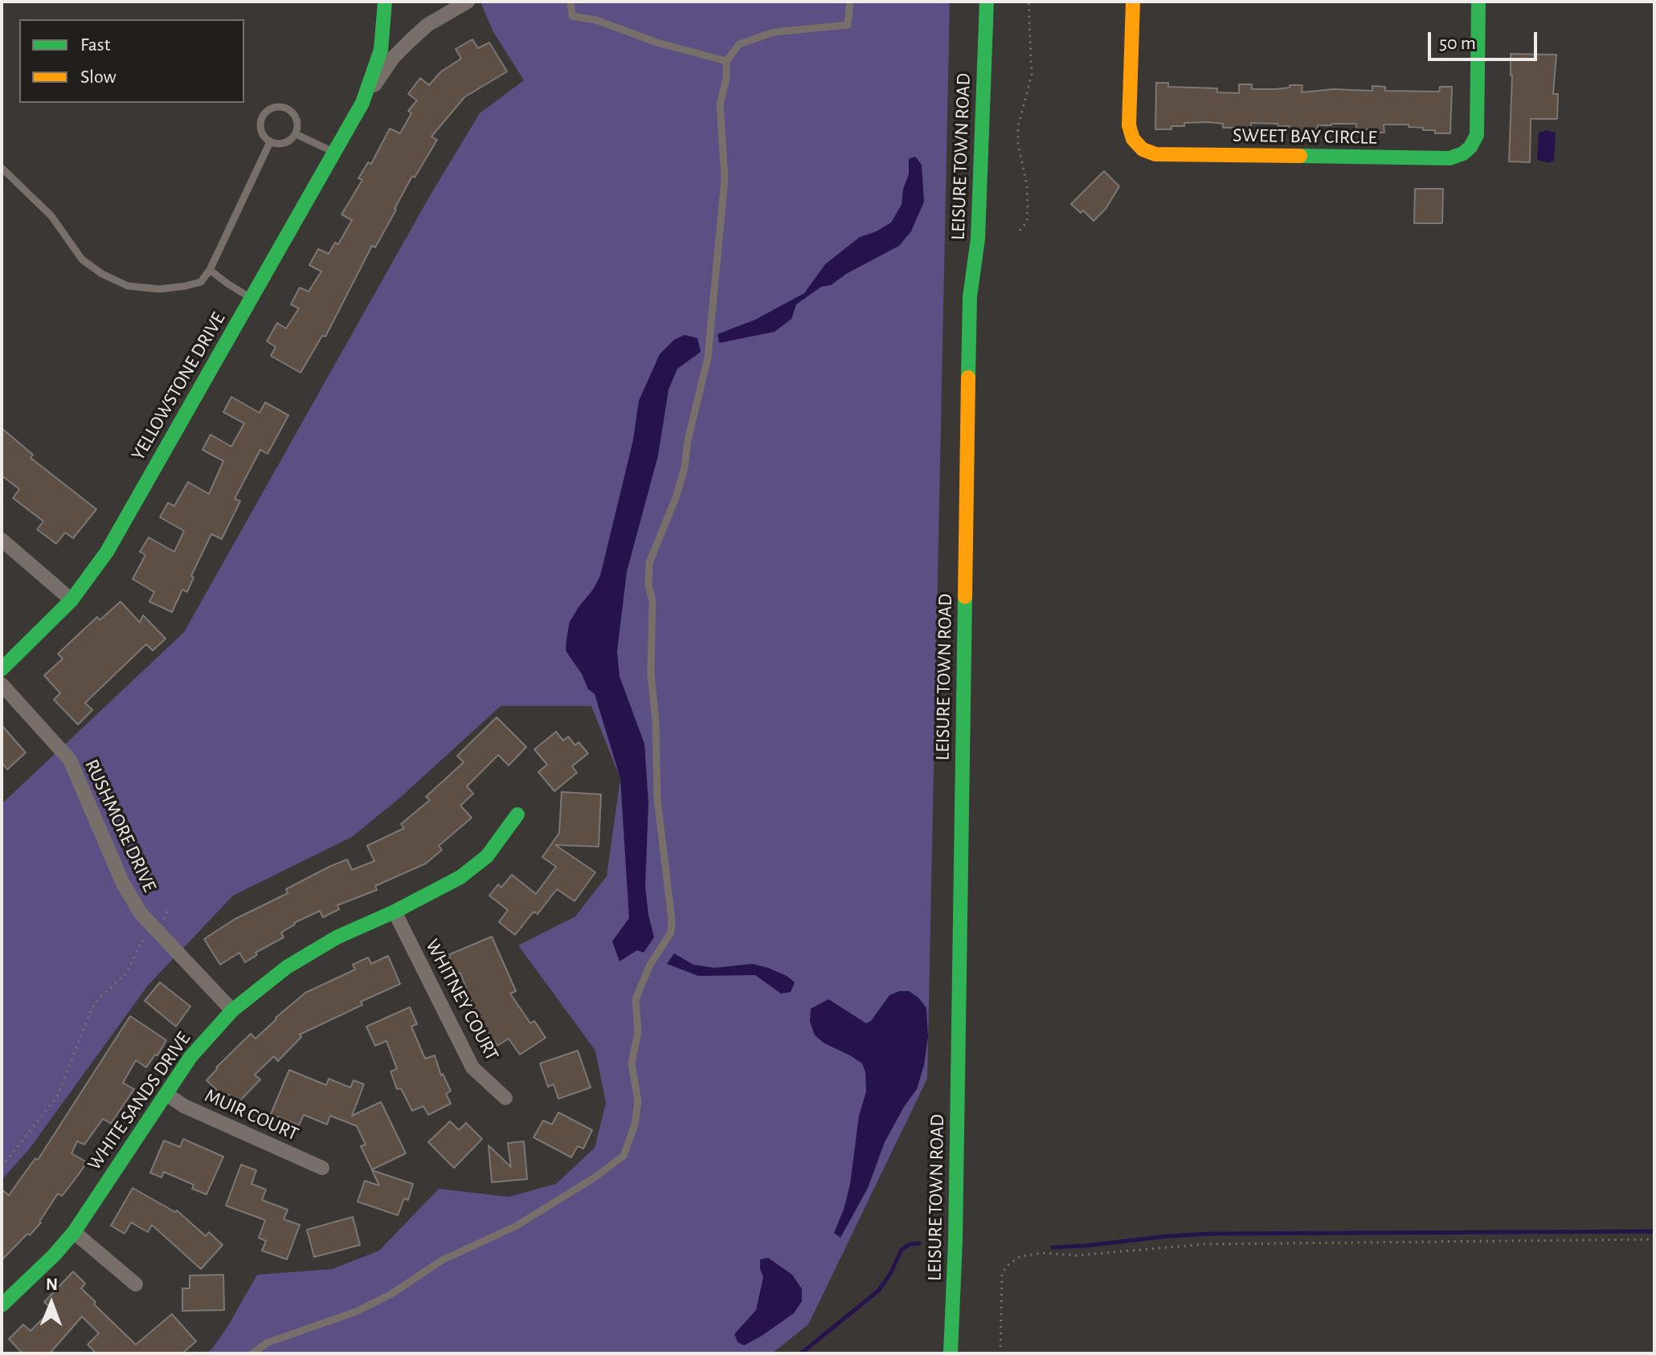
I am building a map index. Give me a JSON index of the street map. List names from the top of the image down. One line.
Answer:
{"streets":{"street":["SWEET BAY CIRCLE","LEISURE TOWN ROAD","YELLOWSTONE DRIVE","RUSHMORE DRIVE","WHITNEY COURT","WHITE SANDS DRIVE","MUIR COURT"]},"crossings":[["RUSHMORE DRIVE","WHITE SANDS DRIVE"],["WHITNEY COURT","WHITE SANDS DRIVE"],["WHITE SANDS DRIVE","MUIR COURT"]],"legend":["Fast","Slow"],"scale_bar":"50 m","north":"top"}
